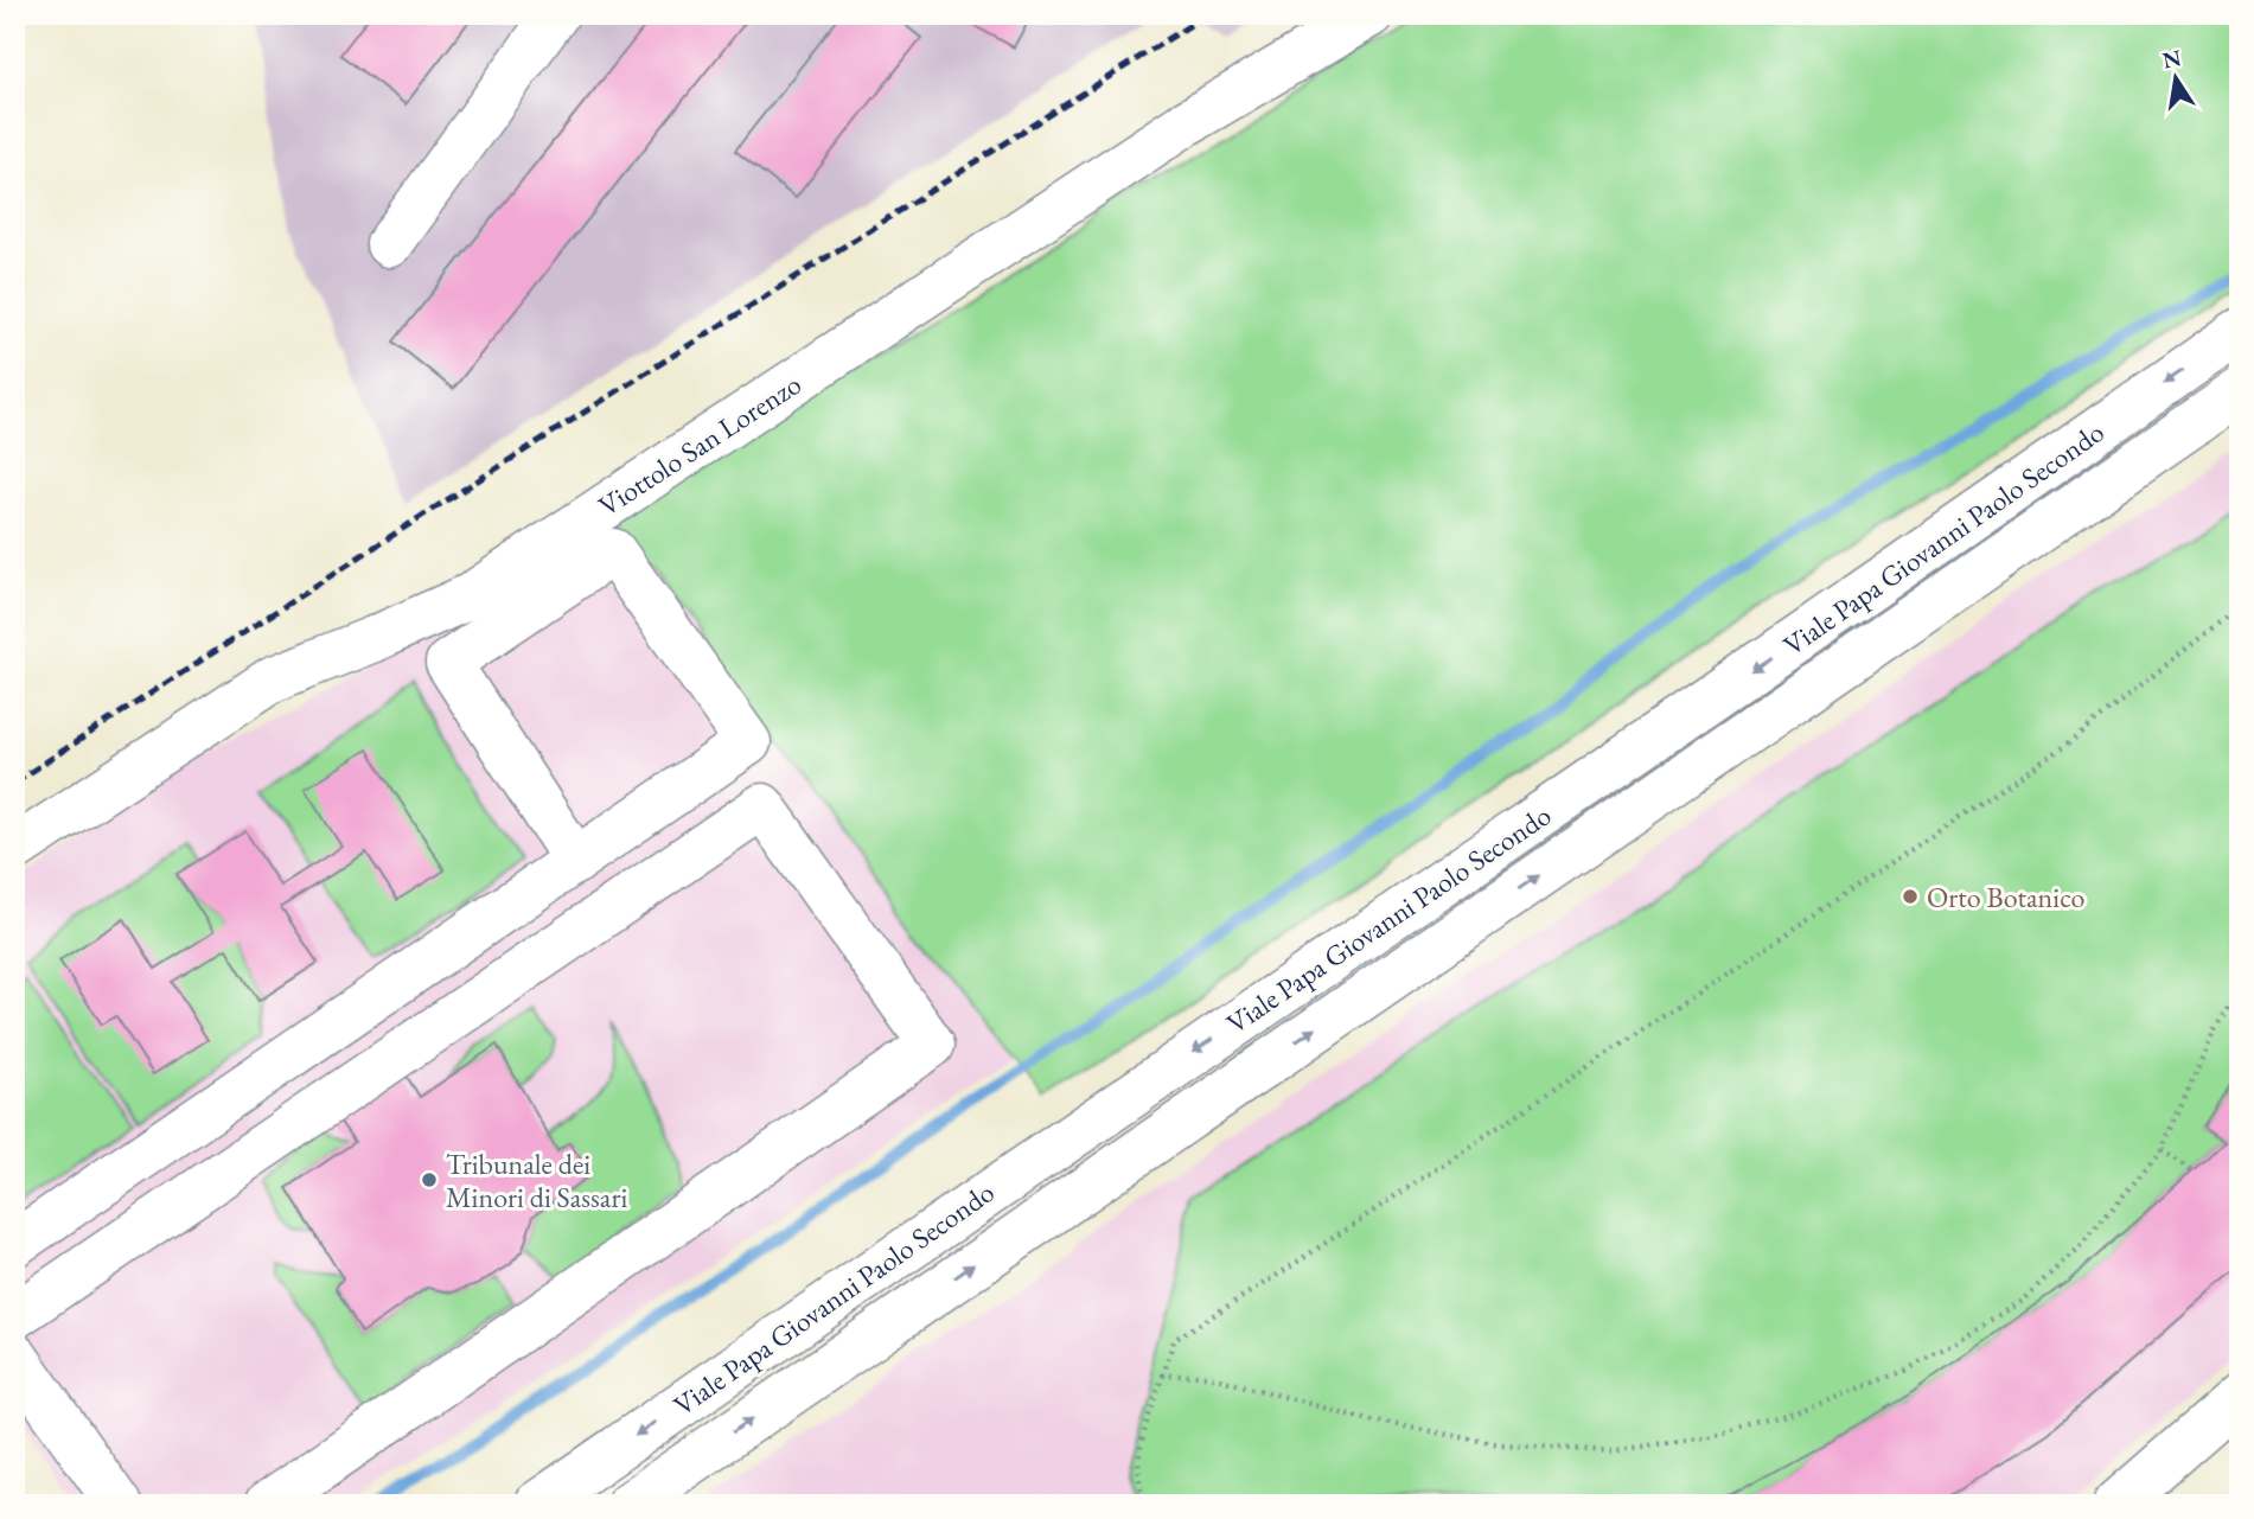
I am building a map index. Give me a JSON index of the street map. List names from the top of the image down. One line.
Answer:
{"streets":{"main road":["Viottolo San Lorenzo","Viale Papa Giovanni Paolo Secondo"]},"places":["Orto Botanico","Tribunale dei Minori di Sassari"],"north":"top"}
